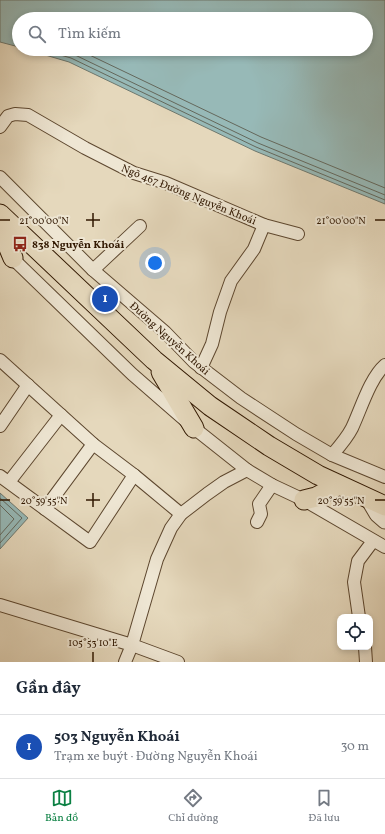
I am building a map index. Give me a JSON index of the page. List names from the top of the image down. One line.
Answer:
{"streets":{"street":["Ngõ 467 Đường Nguyễn Khoái","Đường Nguyễn Khoái"]},"places":{"bus stop":["838 Nguyễn Khoái"]},"page":{"search":"Tìm kiếm","pins":"1","heading":"Gần đây","list":[{"mark":"1","name":"503 Nguyễn Khoái","note":"Trạm xe buýt · Đường Nguyễn Khoái","value":"30 m"}],"nav":["Bản đồ","Chỉ đường","Đã lưu"]},"coordinates":["21°00'00\"N","20°59'55\"N","105°53'10\"E"]}
